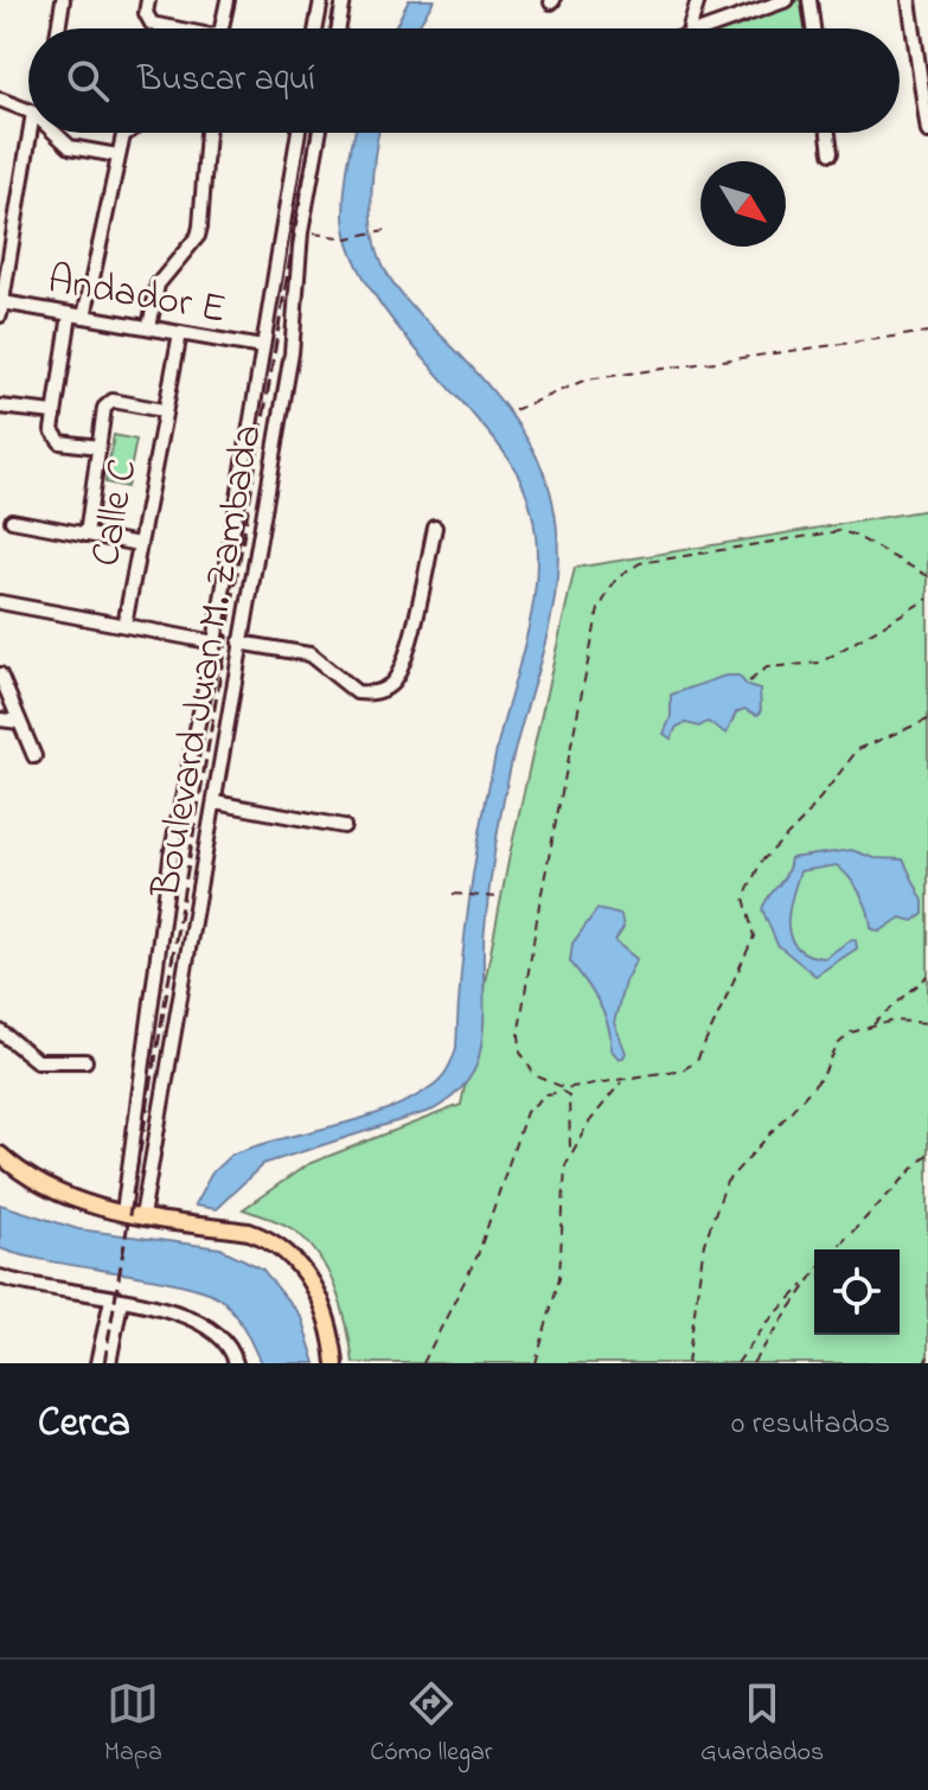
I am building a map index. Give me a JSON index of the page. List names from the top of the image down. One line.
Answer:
{"streets":{"street":["Andador E","Calle C","Boulevard Juan M. Zambada"]},"crossings":[["Andador E","Calle C"],["Andador E","Boulevard Juan M. Zambada"]],"north":"bottom right","page":{"search":"Buscar aquí","heading":["Cerca","0 resultados"],"nav":["Mapa","Cómo llegar","Guardados"]}}
